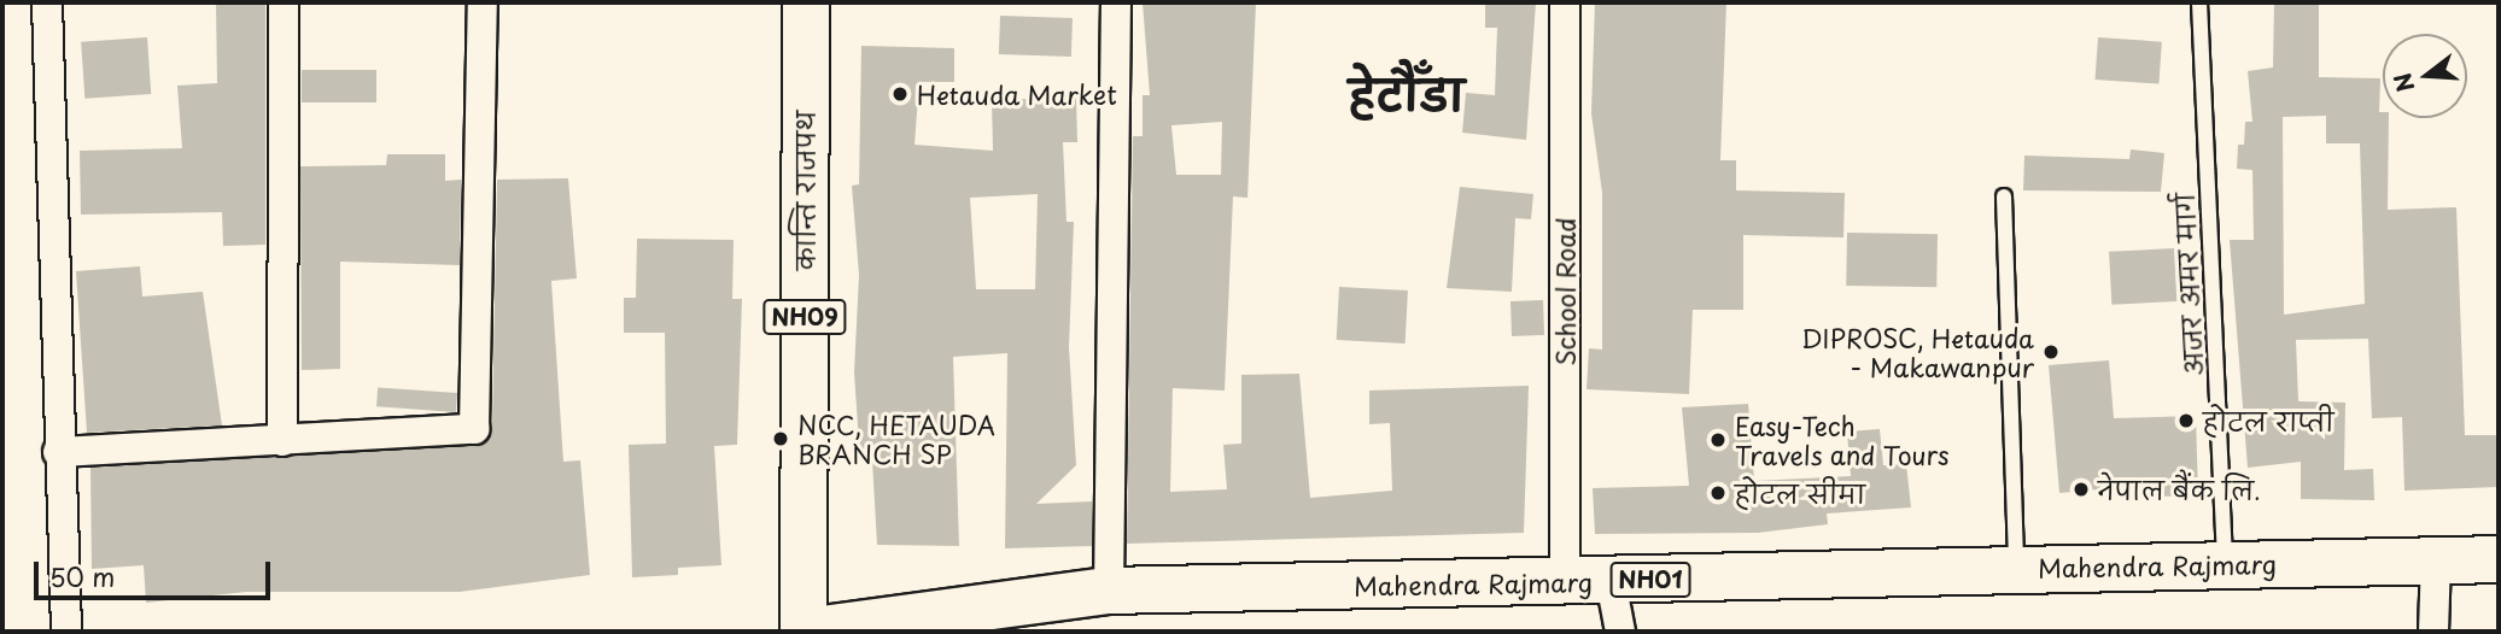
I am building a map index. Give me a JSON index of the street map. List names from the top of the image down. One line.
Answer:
{"streets":{"main road":["कान्ति राजपथ","NH09","Mahendra Rajmarg","NH01"],"street":["School Road"],"lane":["अजर अमर मार्ग"]},"crossings":[["कान्ति राजपथ","Mahendra Rajmarg"],["अजर अमर मार्ग","Mahendra Rajmarg"],["School Road","Mahendra Rajmarg"]],"districts":["हेटौँडा"],"places":["Hetauda Market","DIPROSC, Hetauda - Makawanpur","होटल राप्ती","NCC, HETAUDA BRANCH SP","Easy-Tech Travels and Tours","नेपाल बैंक लि.","होटल सीमा"],"scale_bar":"50 m","north":"left"}
